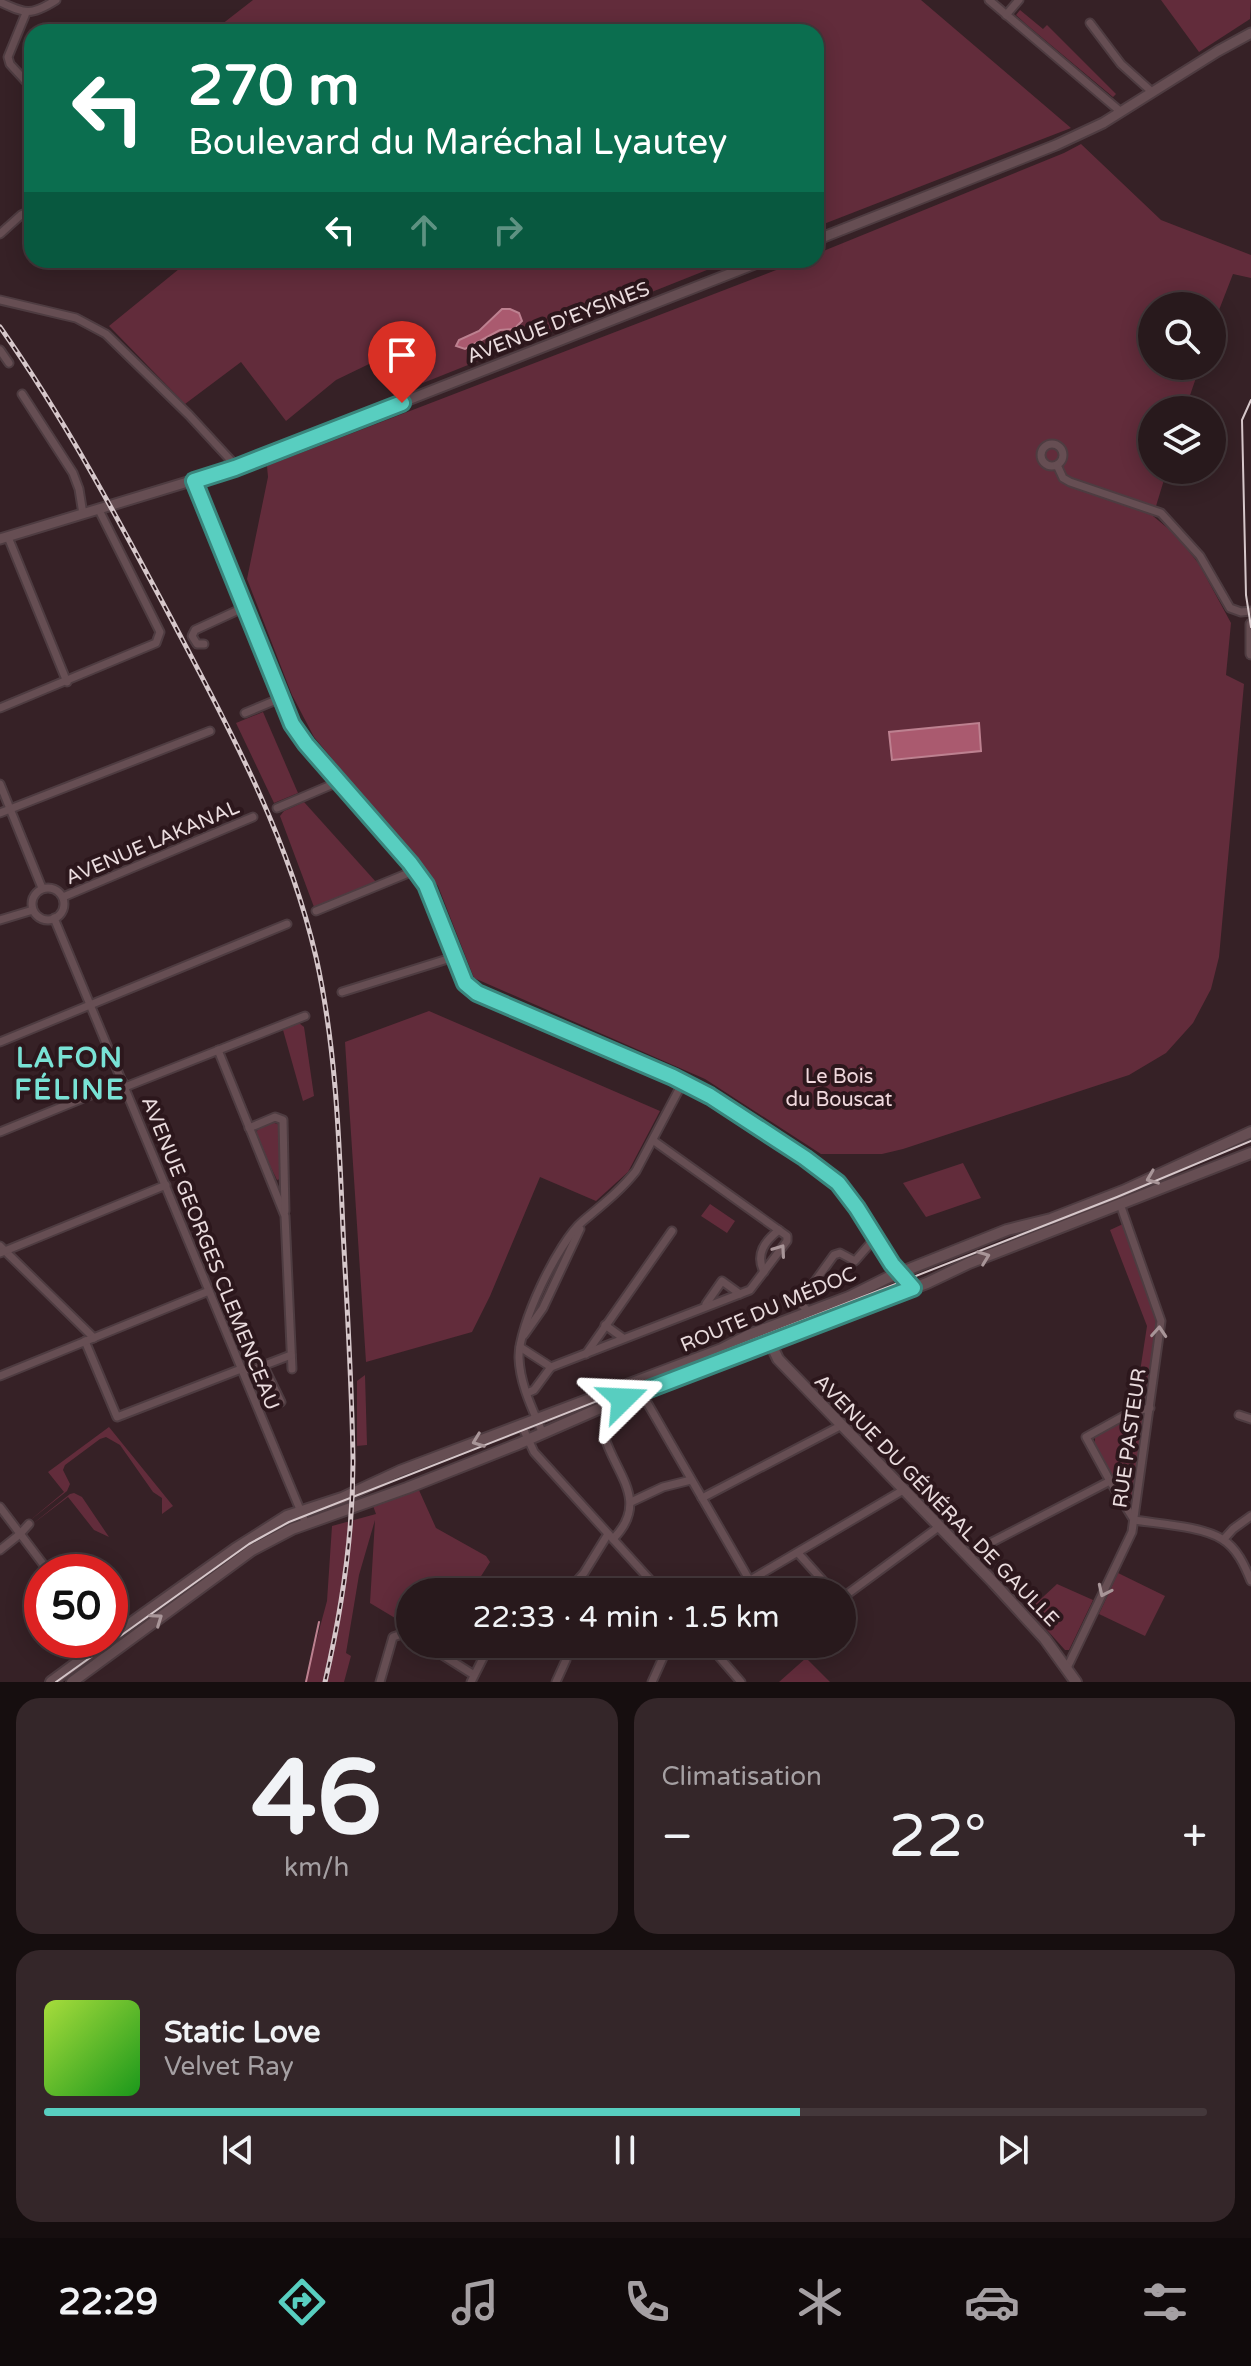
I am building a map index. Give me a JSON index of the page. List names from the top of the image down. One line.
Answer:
{"streets":{"main road":["ROUTE DU MÉDOC","AVENUE DU GÉNÉRAL DE GAULLE"],"street":["AVENUE D'EYSINES","AVENUE LAKANAL","AVENUE GEORGES CLEMENCEAU","RUE PASTEUR"]},"crossings":[["AVENUE LAKANAL","AVENUE GEORGES CLEMENCEAU"],["AVENUE GEORGES CLEMENCEAU","ROUTE DU MÉDOC"],["ROUTE DU MÉDOC","RUE PASTEUR"],["ROUTE DU MÉDOC","AVENUE DU GÉNÉRAL DE GAULLE"],["RUE PASTEUR","AVENUE DU GÉNÉRAL DE GAULLE"]],"districts":["LAFON FÉLINE"],"parks":["Le Bois du Bouscat"],"page":{"turn":["270 m","Boulevard du Maréchal Lyautey"],"limit":"50","trip":"22:33 · 4 min · 1.5 km","tile":[["46","km/h"],"Climatisation"],"heat":["−","22°","+"],"song":["Static Love","Velvet Ray"],"tabs":"22:29"}}
